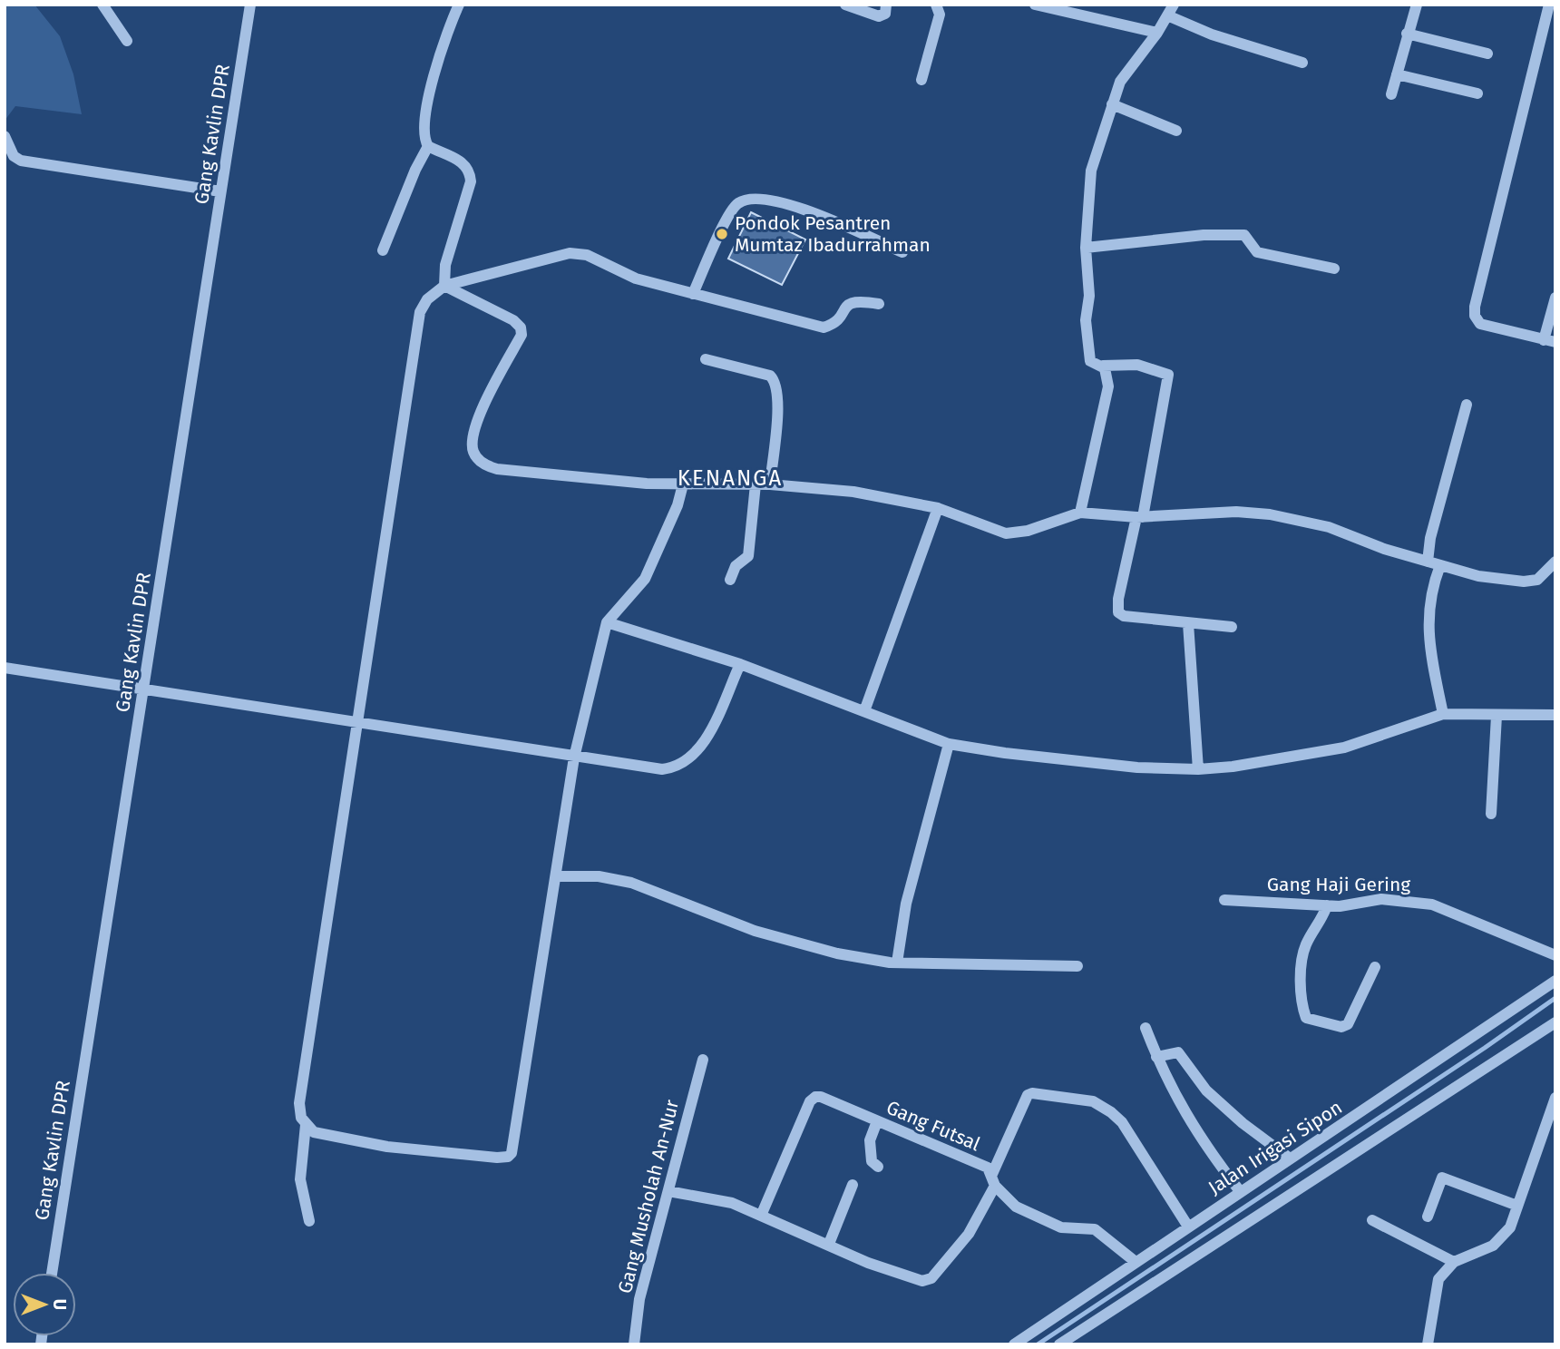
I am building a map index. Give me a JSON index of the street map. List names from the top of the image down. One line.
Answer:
{"streets":{"street":["Gang Kavlin DPR","Gang Haji Gering","Gang Futsal","Jalan Irigasi Sipon","Gang Musholah An-Nur"]},"districts":["KENANGA"],"places":["Pondok Pesantren Mumtaz Ibadurrahman"],"north":"right"}
